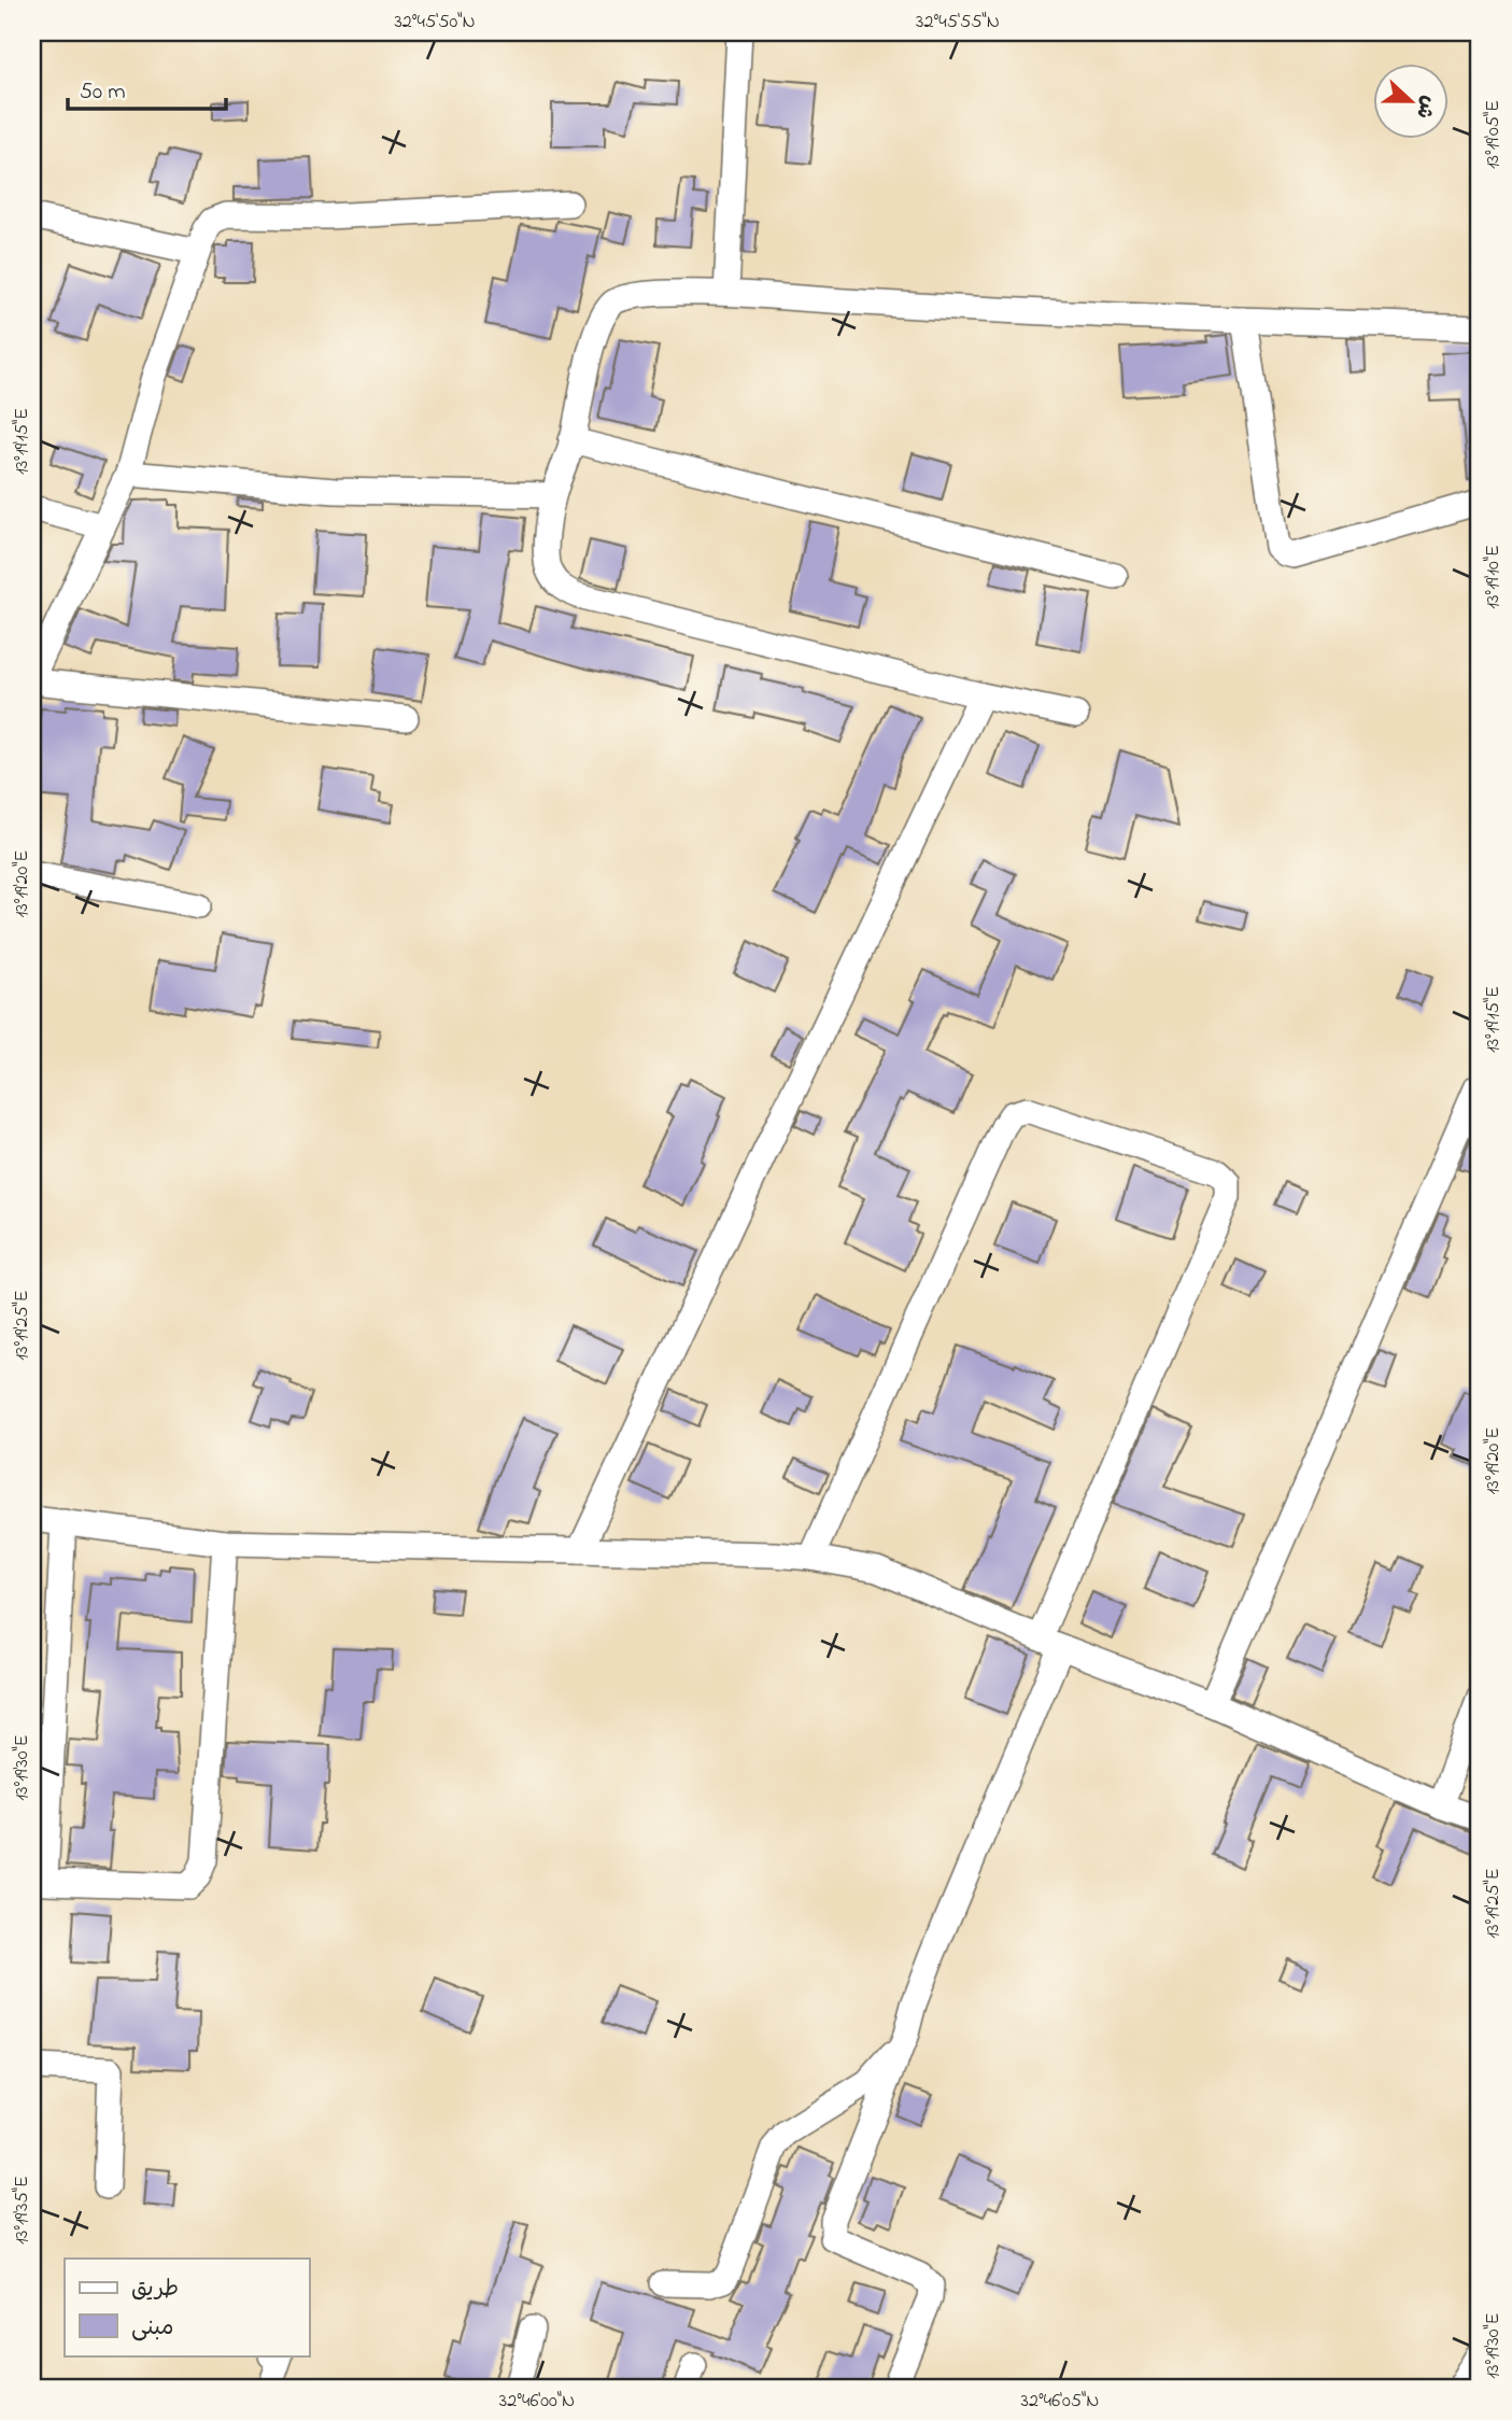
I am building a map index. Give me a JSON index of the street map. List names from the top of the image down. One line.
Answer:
{"legend":["طريق","مبنى"],"scale_bar":"50 m","north":"right","coordinates":["32°45'50\"N","32°45'55\"N","13°19'05\"E","13°19'15\"E","13°19'10\"E","13°19'20\"E","13°19'25\"E","13°19'30\"E","13°19'35\"E","32°46'00\"N","32°46'05\"N"]}
